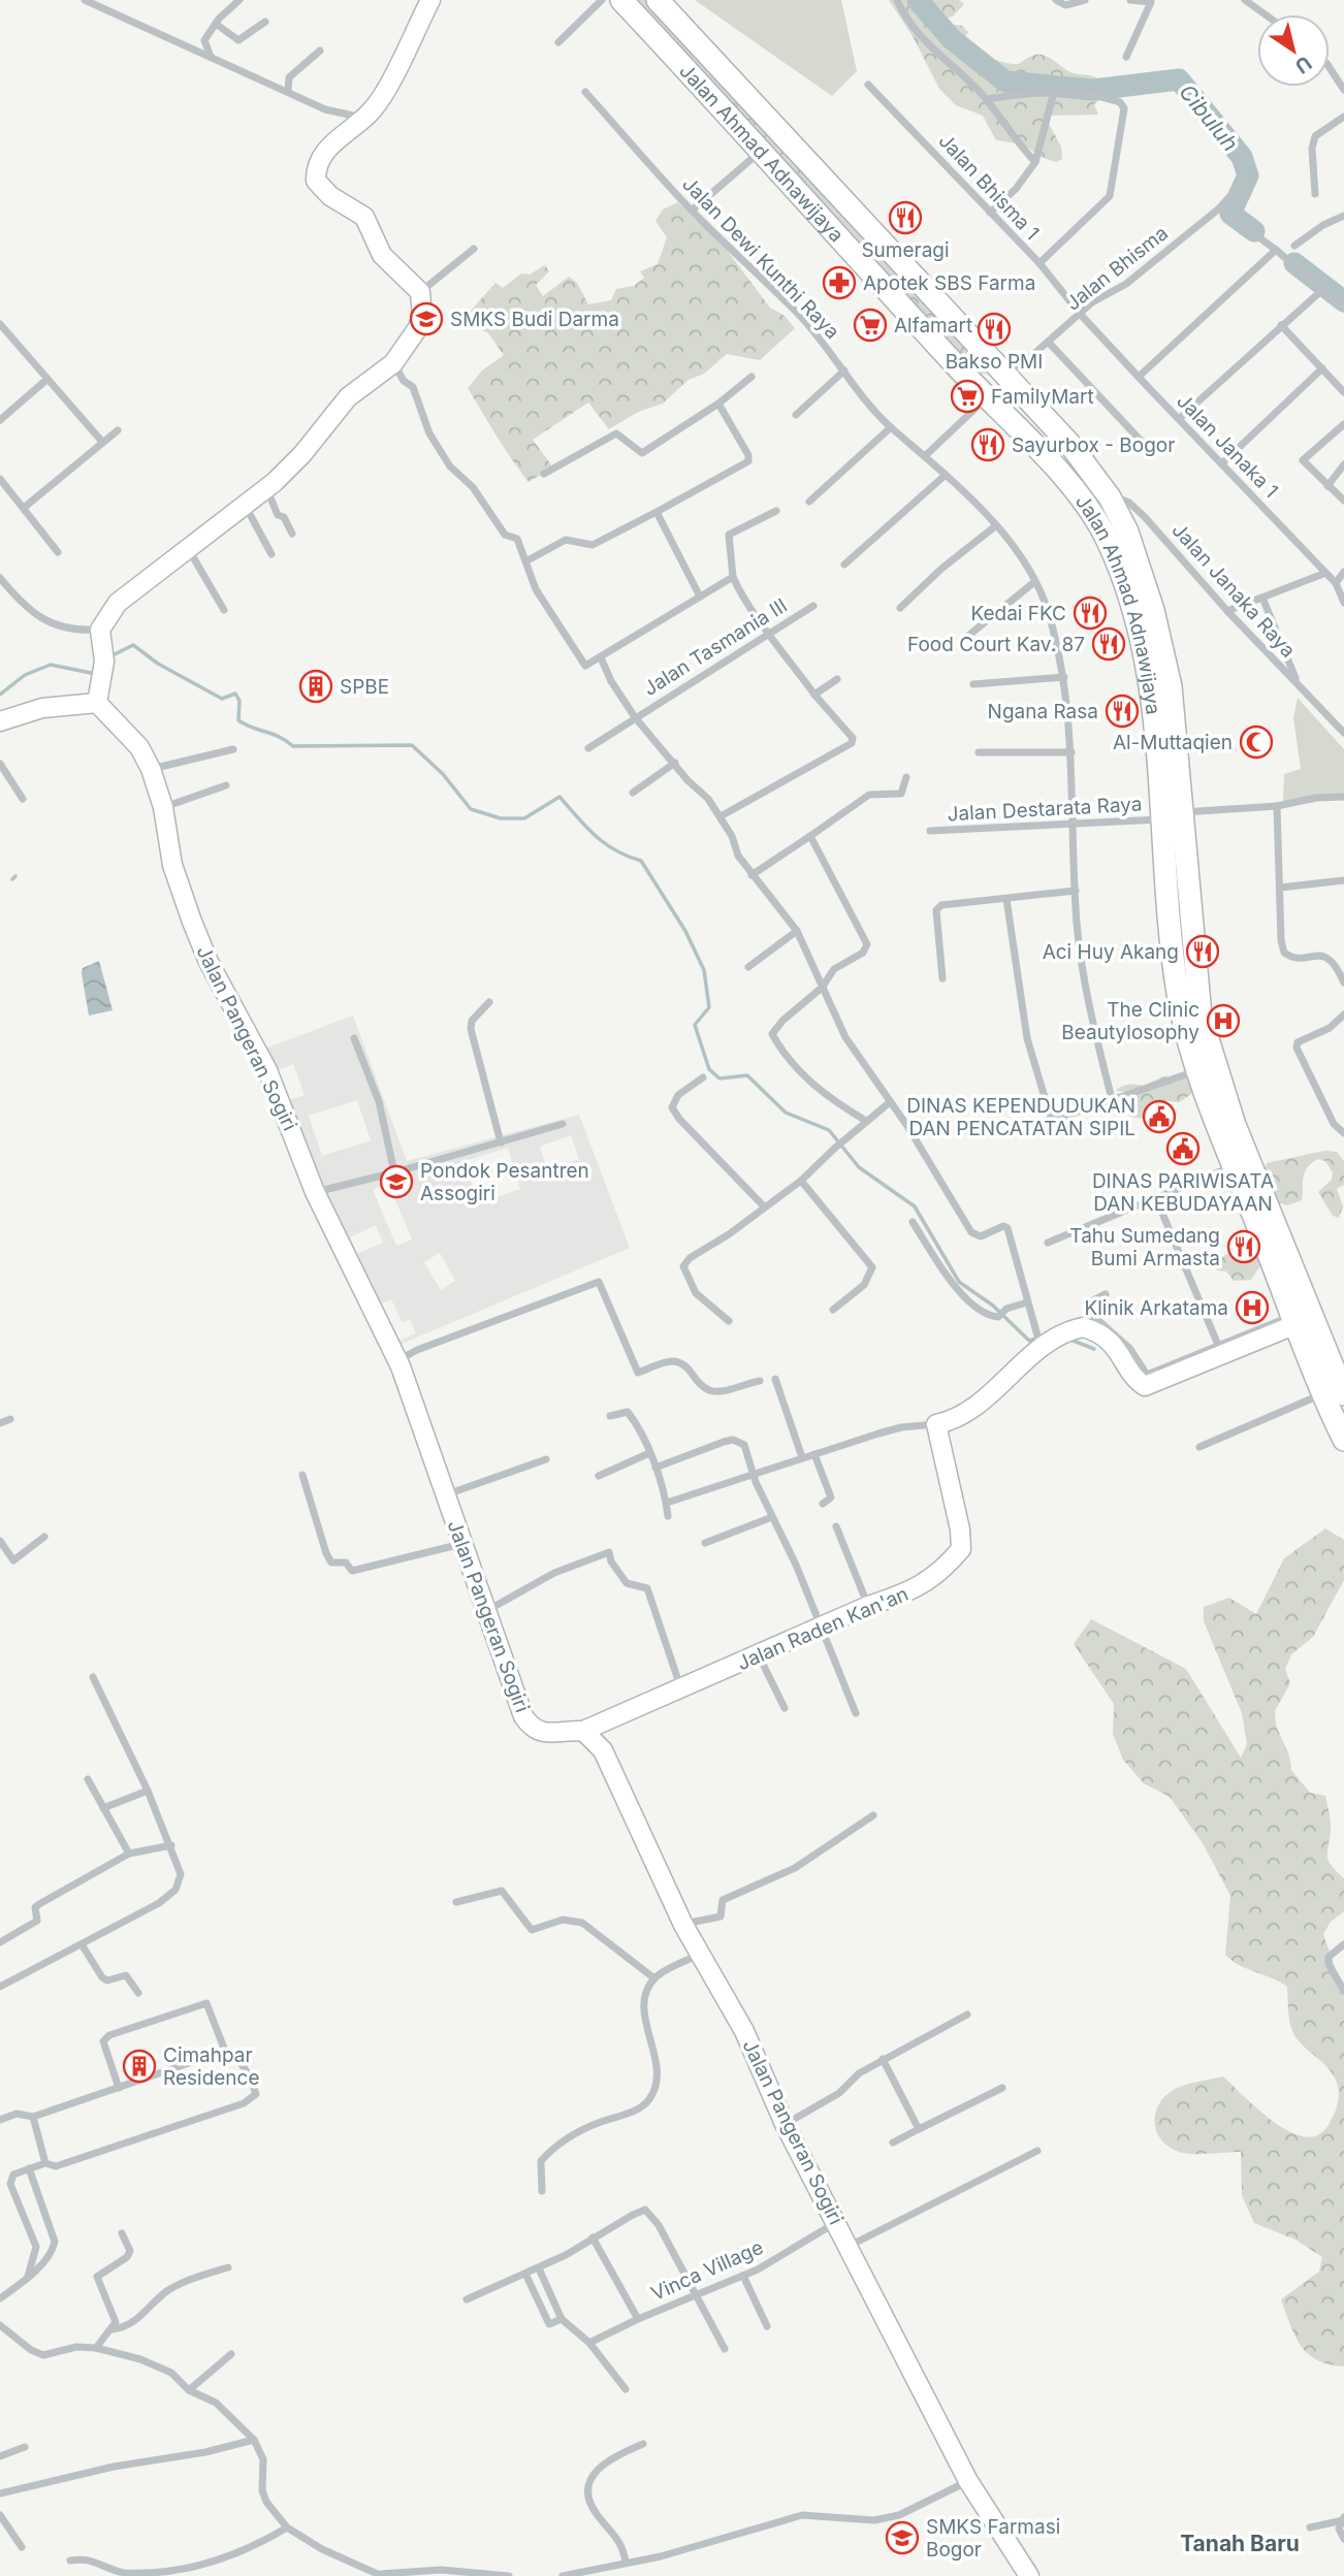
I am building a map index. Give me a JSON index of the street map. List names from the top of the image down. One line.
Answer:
{"streets":{"main road":["Jalan Ahmad Adnawijaya"],"street":["Jalan Bhisma 1","Jalan Dewi Kunthi Raya","Jalan Bhisma","Jalan Janaka 1","Jalan Janaka Raya","Jalan Tasmania III","Jalan Destarata Raya","Jalan Pangeran Sogiri","Jalan Raden Kan'an","Vinca Village"]},"crossings":[["Jalan Ahmad Adnawijaya","Jalan Bhisma"],["Jalan Ahmad Adnawijaya","Jalan Janaka Raya"],["Jalan Ahmad Adnawijaya","Jalan Destarata Raya"],["Jalan Bhisma 1","Jalan Bhisma"],["Jalan Bhisma 1","Jalan Janaka 1"],["Jalan Dewi Kunthi Raya","Jalan Bhisma"],["Jalan Dewi Kunthi Raya","Jalan Destarata Raya"],["Jalan Bhisma","Jalan Janaka 1"],["Jalan Pangeran Sogiri","Jalan Raden Kan'an"],["Jalan Pangeran Sogiri","Vinca Village"]],"districts":["Tanah Baru"],"water":["Cibuluh"],"places":{"restaurant":["Sumeragi","Bakso PMI","Sayurbox - Bogor","Kedai FKC","Food Court Kav. 87","Ngana Rasa","Aci Huy Akang","Tahu Sumedang Bumi Armasta"],"pharmacy":["Apotek SBS Farma"],"school or university":["SMKS Budi Darma","Pondok Pesantren Assogiri","SMKS Farmasi Bogor"],"supermarket":["Alfamart","FamilyMart"],"building":["SPBE","Cimahpar Residence"],"mosque":["Al-Muttaqien"],"hospital":["The Clinic Beautylosophy","Klinik Arkatama"],"public building":["DINAS KEPENDUDUKAN DAN PENCATATAN SIPIL","DINAS PARIWISATA DAN KEBUDAYAAN"]},"north":"bottom right"}
